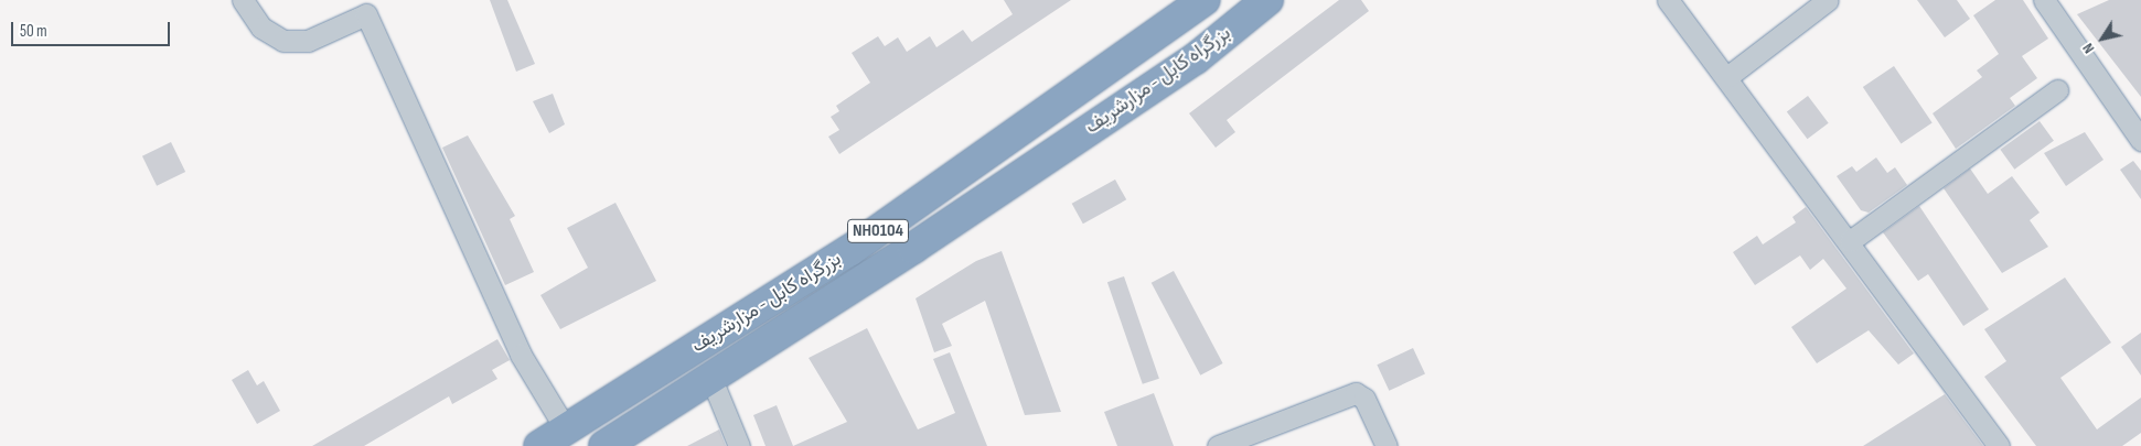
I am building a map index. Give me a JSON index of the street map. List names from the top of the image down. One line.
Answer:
{"streets":{"highway":["بزرگراه کابل - مزارشریف","NH0104"]},"scale_bar":"50 m","north":"bottom left"}
